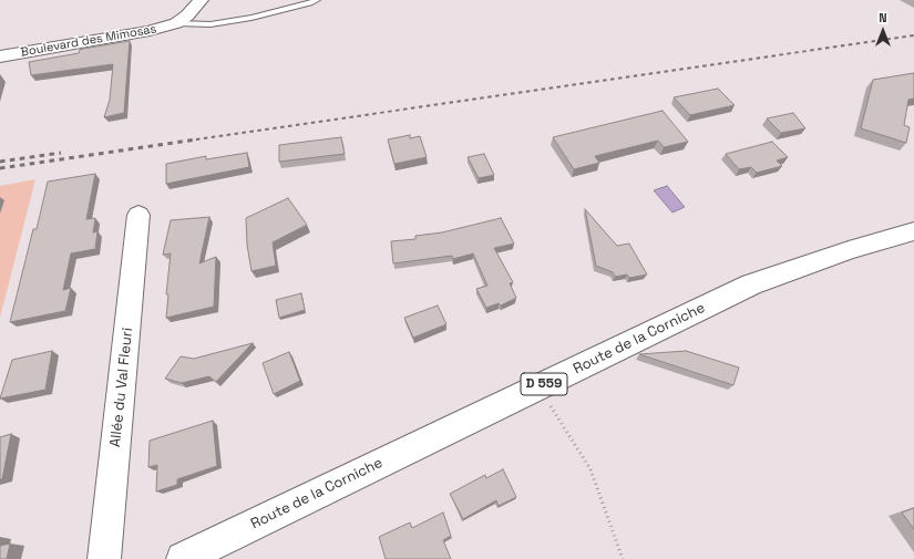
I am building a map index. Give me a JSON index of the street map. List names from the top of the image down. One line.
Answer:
{"streets":{"main road":["Boulevard des Mimosas","Route de la Corniche","D 559","Allée du Val Fleuri"]},"north":"top"}
